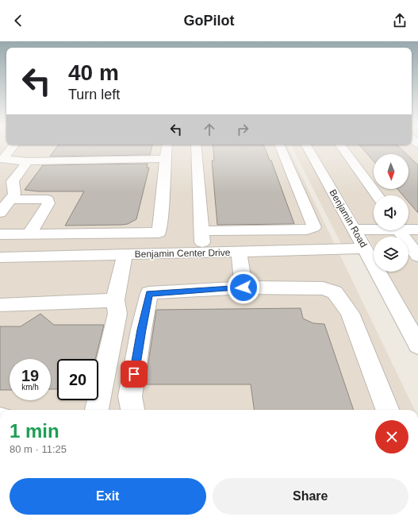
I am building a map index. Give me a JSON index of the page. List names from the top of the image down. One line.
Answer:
{"streets":{"street":["Benjamin Road","Benjamin Center Drive"]},"crossings":[["Benjamin Road","Benjamin Center Drive"]],"north":"bottom","page":{"header":"GoPilot","turn":["40 m","Turn left"],"speed":"19 km/h","limit":"20","heading":["1 min","80 m · 11:25"],"buttons":["Exit","Share"]}}
